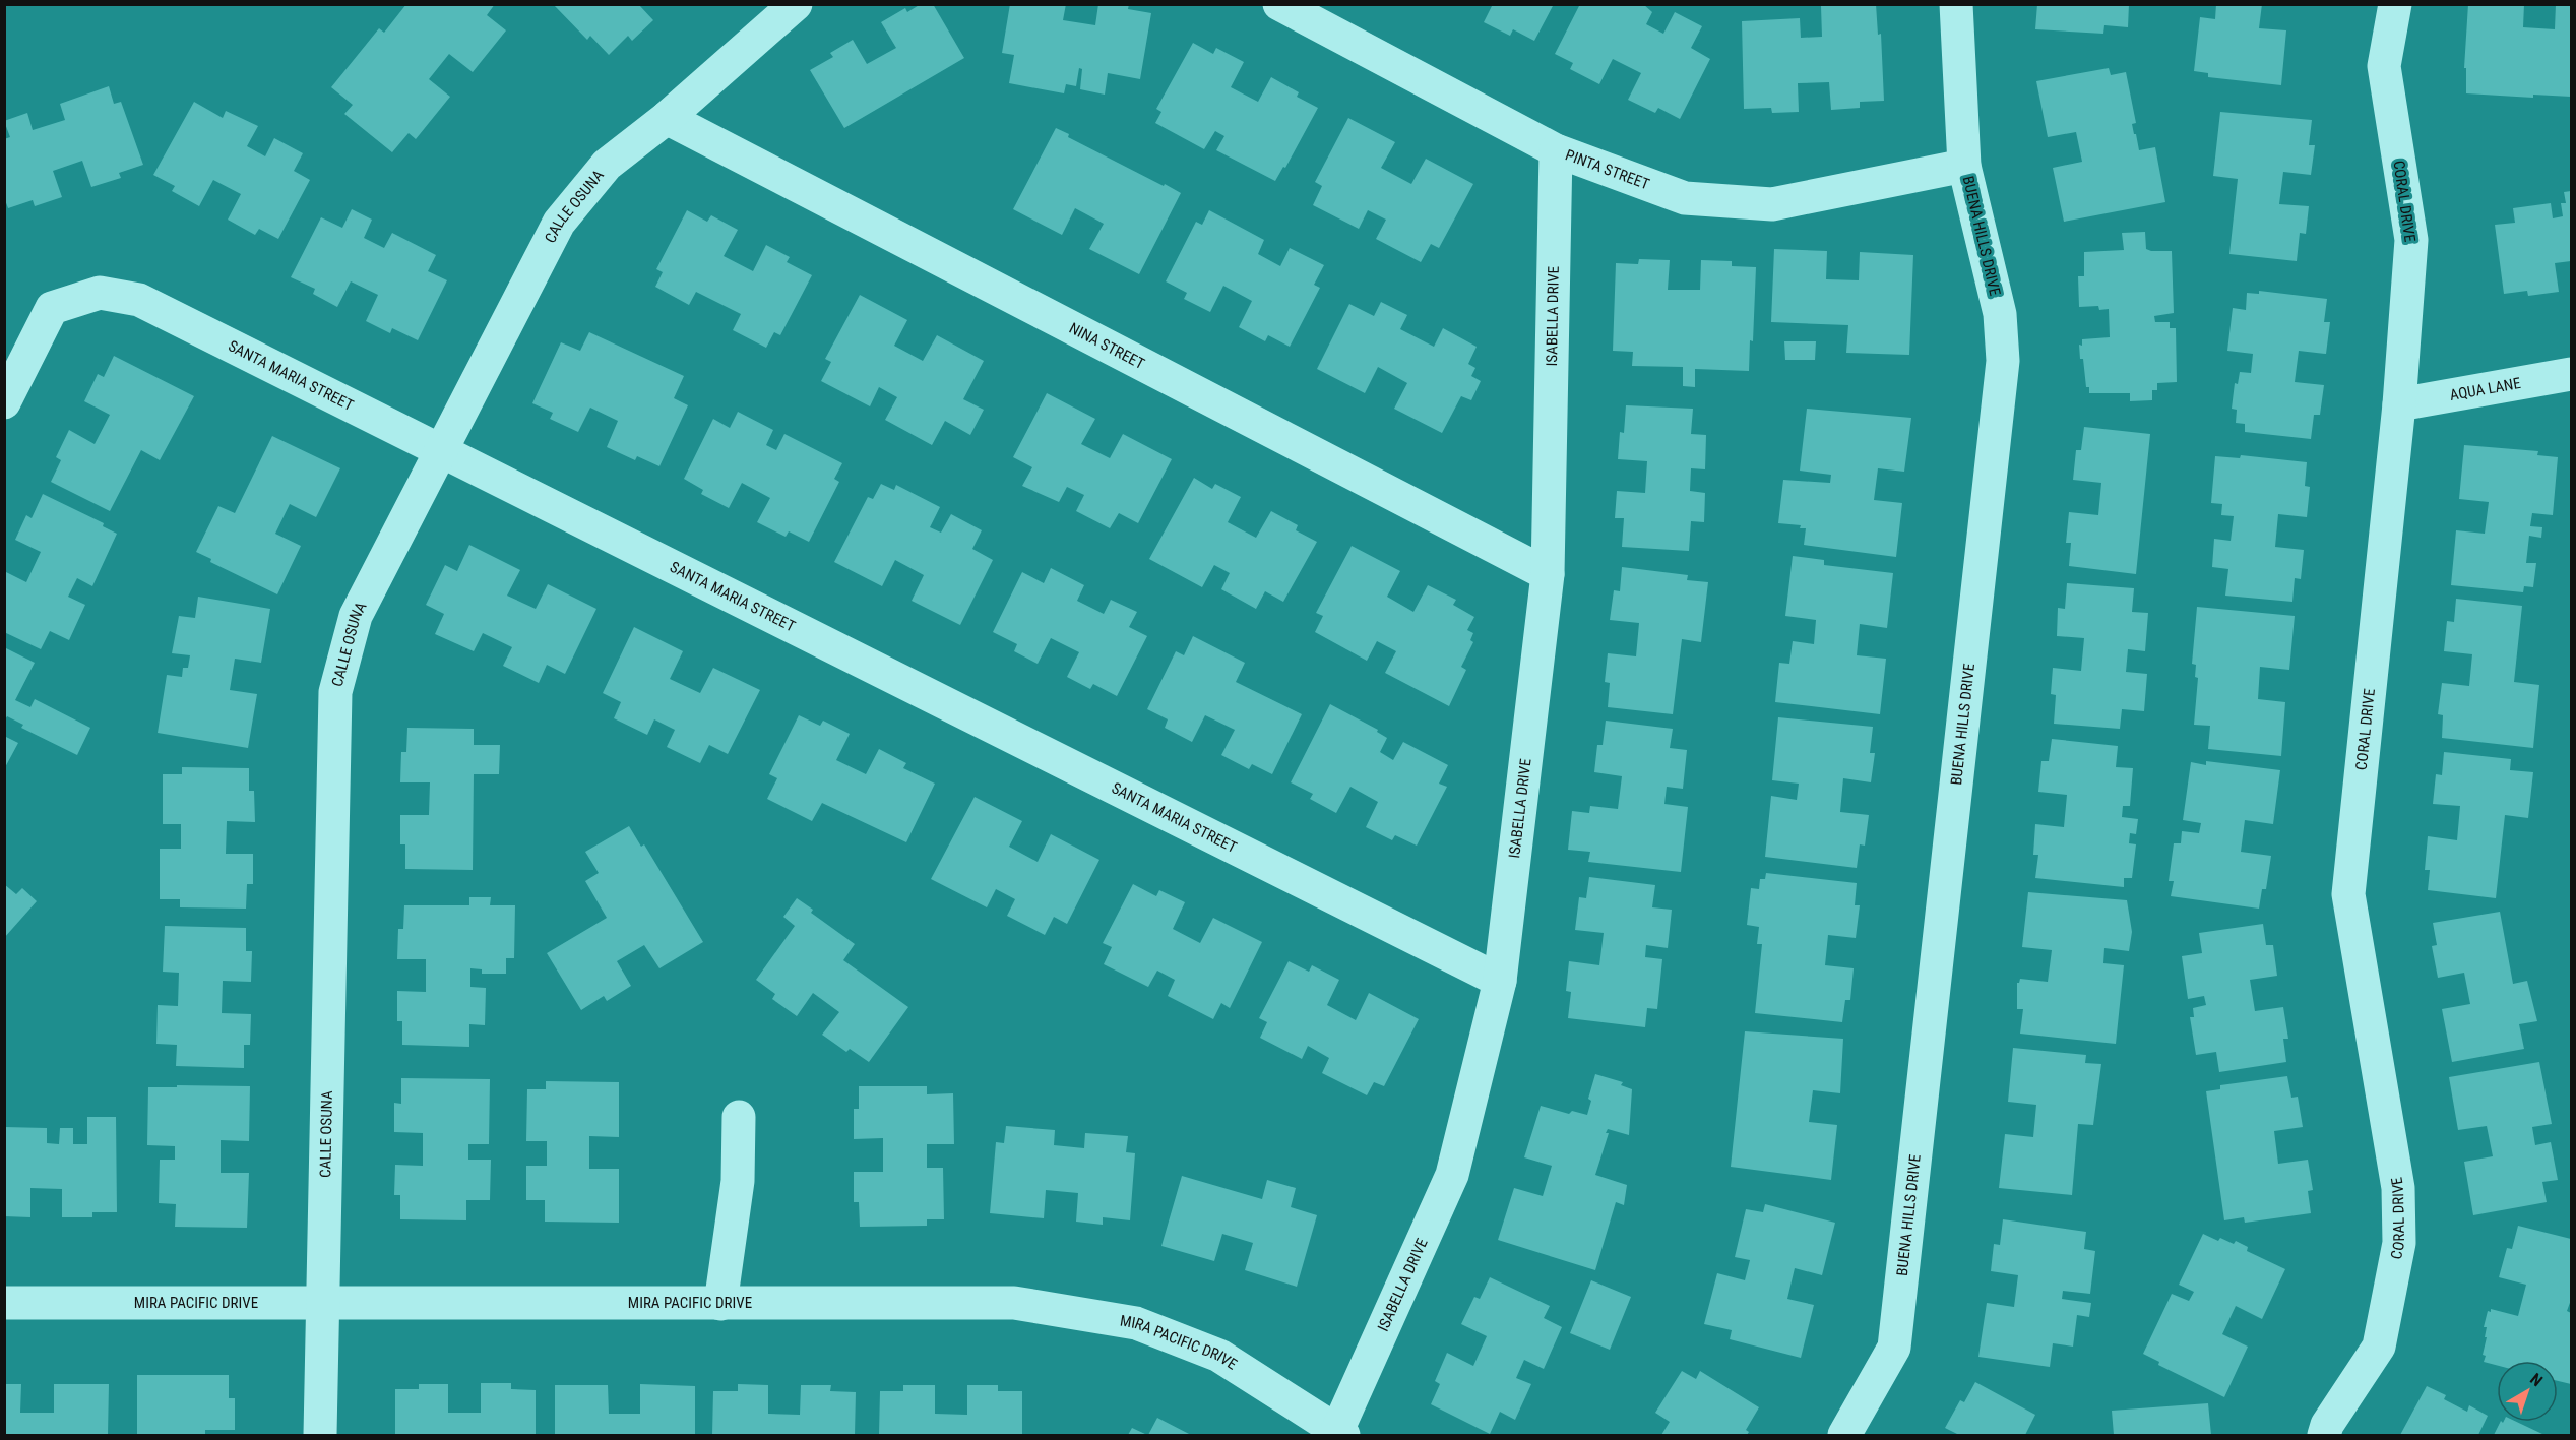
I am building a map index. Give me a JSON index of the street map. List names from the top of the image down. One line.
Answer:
{"streets":{"street":["PINTA STREET","CORAL DRIVE","CALLE OSUNA","BUENA HILLS DRIVE","ISABELLA DRIVE","NINA STREET","SANTA MARIA STREET","AQUA LANE","MIRA PACIFIC DRIVE"]},"crossings":[["PINTA STREET","BUENA HILLS DRIVE"],["PINTA STREET","ISABELLA DRIVE"],["CORAL DRIVE","AQUA LANE"],["CALLE OSUNA","NINA STREET"],["CALLE OSUNA","SANTA MARIA STREET"],["CALLE OSUNA","MIRA PACIFIC DRIVE"],["ISABELLA DRIVE","NINA STREET"],["ISABELLA DRIVE","SANTA MARIA STREET"],["ISABELLA DRIVE","MIRA PACIFIC DRIVE"]],"north":"top right"}
